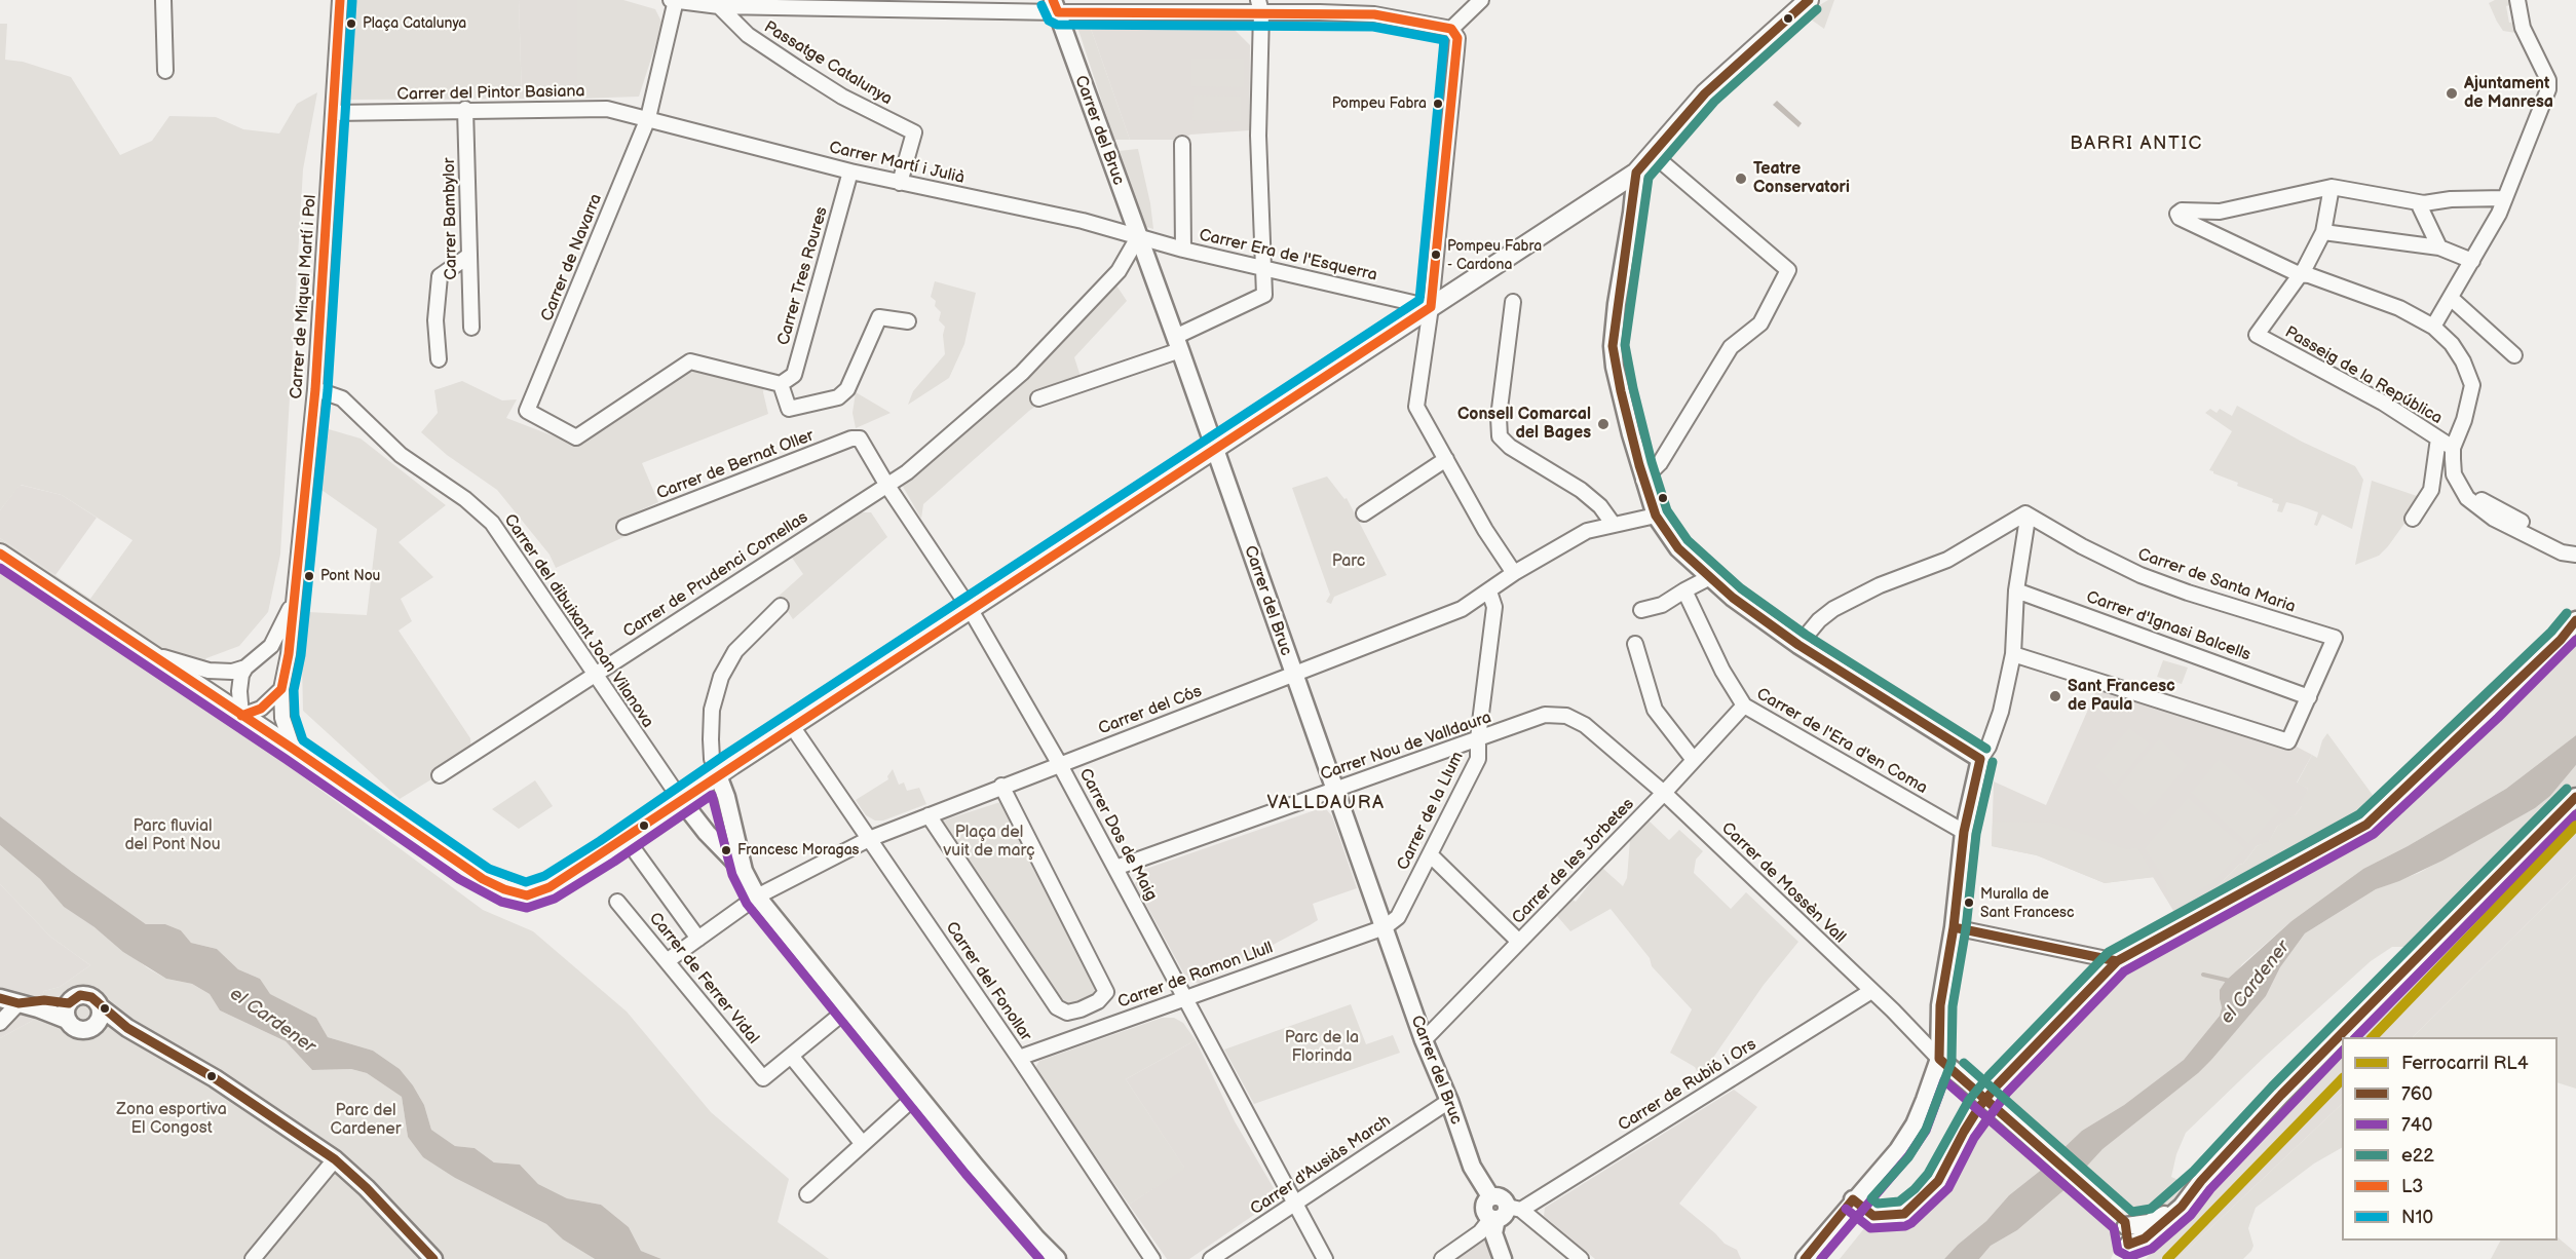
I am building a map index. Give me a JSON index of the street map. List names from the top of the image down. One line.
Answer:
{"streets":{"street":["Passatge Catalunya","Carrer del Pintor Basiana","Carrer del Bruc","Carrer Martí i Julià","Carrer Bambylor","Carrer Era de l'Esquerra","Carrer de Navarra","Carrer Tres Roures","Carrer de Miquel Martí i Pol","Passeig de la República","Carrer de Bernat Oller","Carrer de Prudenci Comellas","Carrer de Santa Maria","Carrer del dibuixant Joan Vilanova","Carrer d'Ignasi Balcells","Carrer del Cós","Carrer de l'Era d'en Coma","Carrer Nou de Valldaura","Carrer de la Llum","Carrer Dos de Maig","Carrer de les Jorbetes","Carrer de Mossèn Vall","Carrer de Ramon Llull","Carrer de Ferrer Vidal","Carrer del Fonollar","Carrer de Rubió i Ors","Carrer d'Ausiàs March"]},"crossings":[["Passatge Catalunya","Carrer Martí i Julià"],["Carrer del Pintor Basiana","Carrer Martí i Julià"],["Carrer del Pintor Basiana","Carrer Bambylor"],["Carrer del Pintor Basiana","Carrer de Navarra"],["Carrer del Pintor Basiana","Carrer de Miquel Martí i Pol"],["Carrer del Bruc","Carrer Martí i Julià"],["Carrer del Bruc","Carrer Era de l'Esquerra"],["Carrer del Bruc","Carrer de Prudenci Comellas"],["Carrer del Bruc","Carrer del Cós"],["Carrer del Bruc","Carrer Nou de Valldaura"],["Carrer del Bruc","Carrer de la Llum"],["Carrer del Bruc","Carrer de les Jorbetes"],["Carrer del Bruc","Carrer de Ramon Llull"],["Carrer del Bruc","Carrer de Rubió i Ors"],["Carrer del Bruc","Carrer d'Ausiàs March"],["Carrer Martí i Julià","Carrer Era de l'Esquerra"],["Carrer Martí i Julià","Carrer de Navarra"],["Carrer Martí i Julià","Carrer Tres Roures"],["Carrer Martí i Julià","Carrer de Prudenci Comellas"],["Carrer Era de l'Esquerra","Carrer de Prudenci Comellas"],["Carrer de Navarra","Carrer Tres Roures"],["Carrer de Miquel Martí i Pol","Carrer del dibuixant Joan Vilanova"],["Carrer de Bernat Oller","Carrer Dos de Maig"],["Carrer de Prudenci Comellas","Carrer del dibuixant Joan Vilanova"],["Carrer de Prudenci Comellas","Carrer Dos de Maig"],["Carrer de Santa Maria","Carrer d'Ignasi Balcells"],["Carrer del Cós","Carrer de la Llum"],["Carrer del Cós","Carrer Dos de Maig"],["Carrer del Cós","Carrer de Ferrer Vidal"],["Carrer del Cós","Carrer del Fonollar"],["Carrer de l'Era d'en Coma","Carrer de les Jorbetes"],["Carrer Nou de Valldaura","Carrer de la Llum"],["Carrer Nou de Valldaura","Carrer Dos de Maig"],["Carrer Nou de Valldaura","Carrer de Mossèn Vall"],["Carrer de la Llum","Carrer de Ramon Llull"],["Carrer Dos de Maig","Carrer de Ramon Llull"],["Carrer Dos de Maig","Carrer d'Ausiàs March"],["Carrer de les Jorbetes","Carrer de Mossèn Vall"],["Carrer de Mossèn Vall","Carrer de Rubió i Ors"],["Carrer de Ramon Llull","Carrer del Fonollar"]],"districts":["BARRI ANTIC","VALLDAURA"],"water":["el Cardener"],"parks":["Parc","Parc fluvial del Pont Nou","Plaça del vuit de març","Parc de la Florinda","Zona esportiva El Congost","Parc del Cardener"],"places":["Plaça Catalunya","Ajuntament de Manresa","Pompeu Fabra","Teatre Conservatori","Pompeu Fabra - Cardona","Consell Comarcal del Bages","Pont Nou","Sant Francesc de Paula","Francesc Moragas","Muralla de Sant Francesc"],"lines":["transit line 760","transit line L3","transit line N10","transit line e22","transit line 740","rail line RL4"],"legend":["Ferrocarril RL4","760","740","e22","L3","N10"]}
